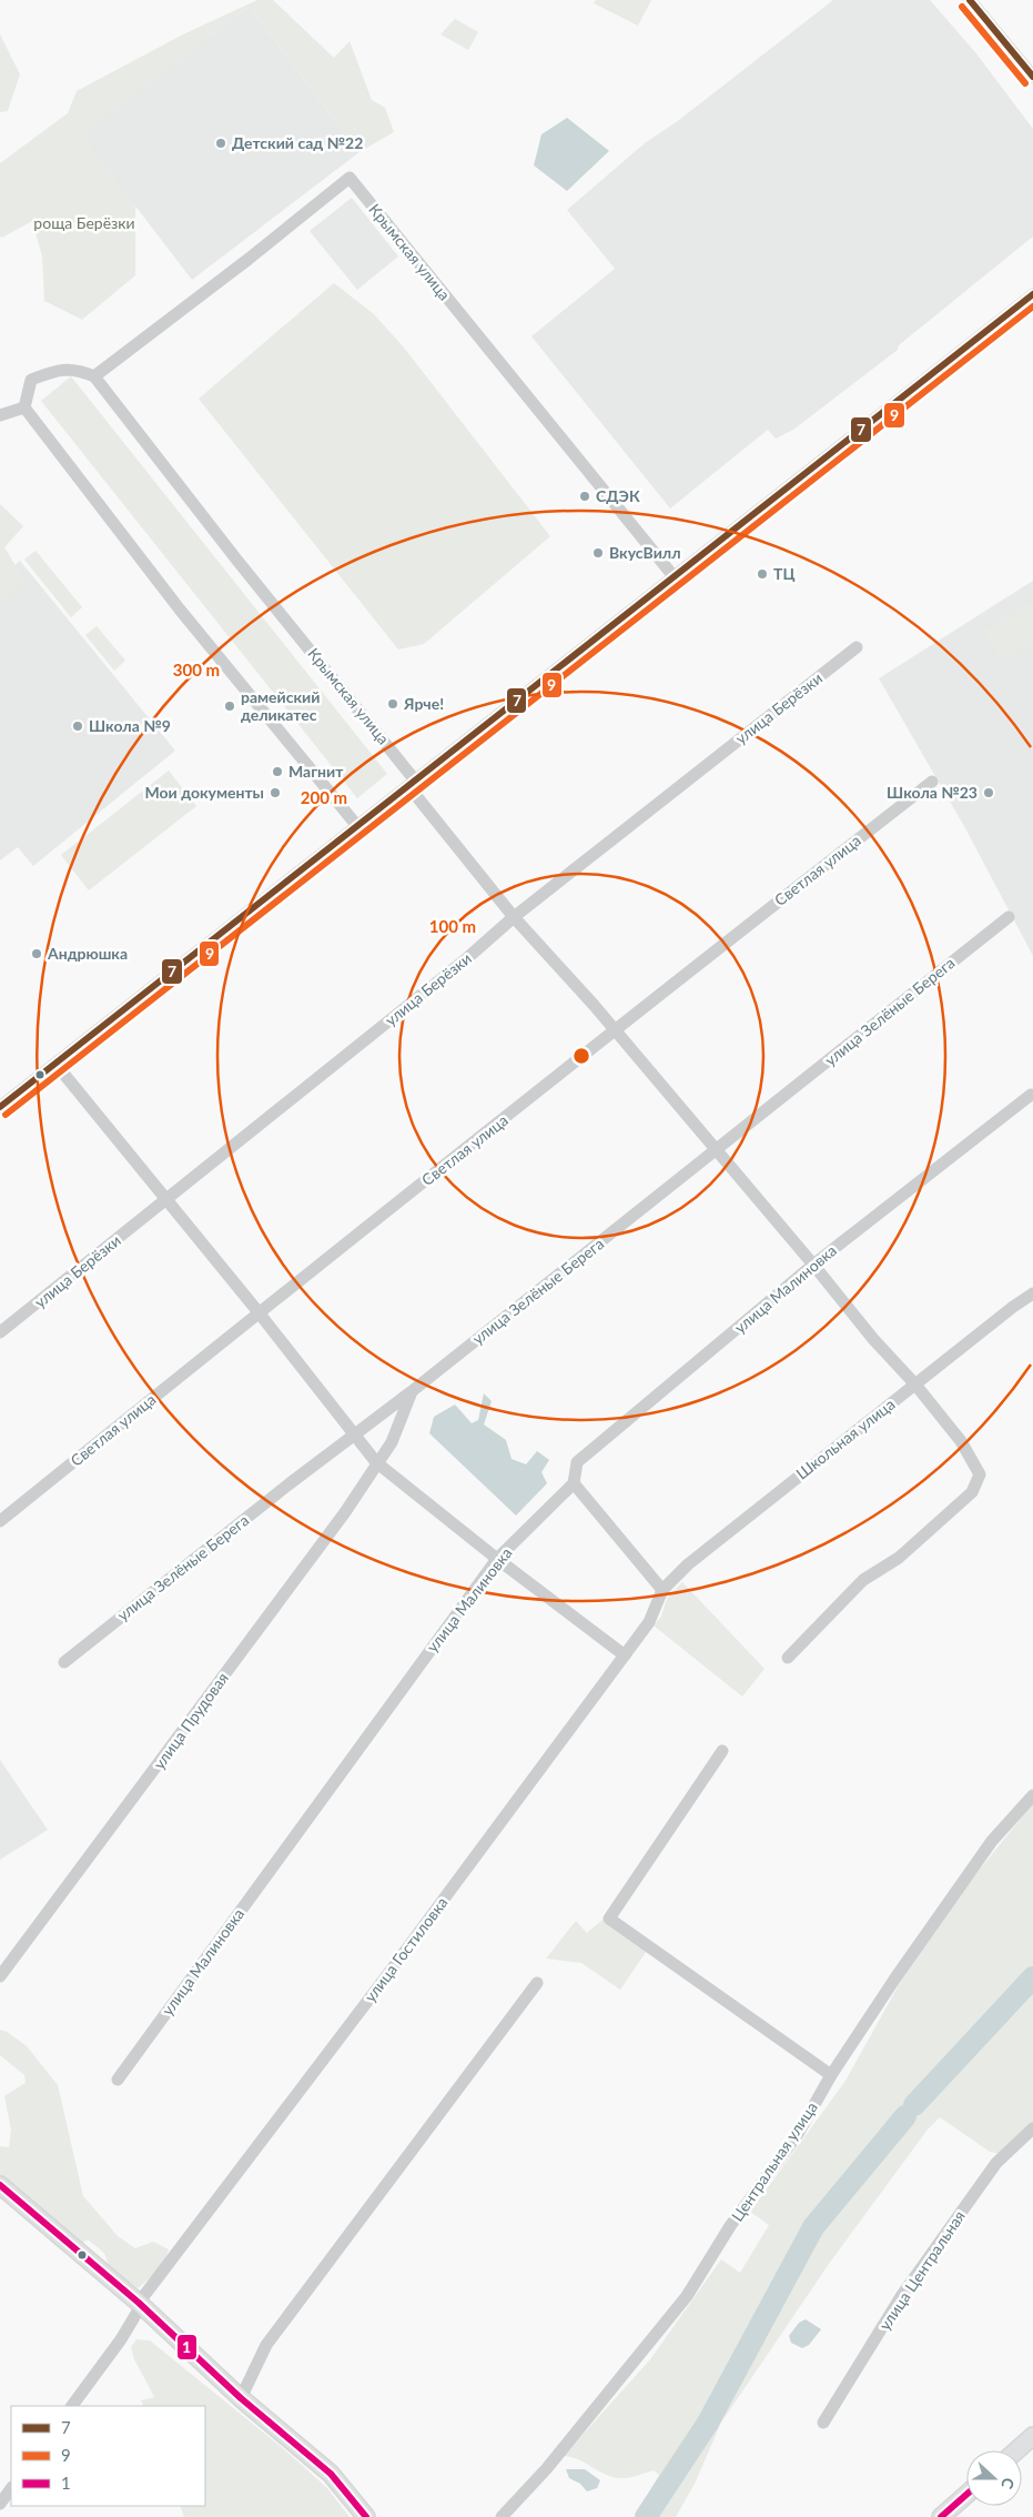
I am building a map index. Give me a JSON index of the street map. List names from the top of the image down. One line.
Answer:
{"streets":{"street":["Крымская улица","улица Берёзки","Светлая улица","улица Зелёные Берега","улица Малиновка","Школьная улица","улица Прудовая","улица Гостиловка","Центральная улица","улица Центральная"]},"crossings":[["Крымская улица","улица Берёзки"],["Крымская улица","Светлая улица"],["Крымская улица","улица Зелёные Берега"],["Крымская улица","улица Малиновка"],["Крымская улица","Школьная улица"],["улица Зелёные Берега","улица Прудовая"],["Школьная улица","улица Гостиловка"]],"parks":["роща Берёзки"],"places":["Детский сад №22","СДЭК","ВкусВилл","ТЦ","Ярче!","рамейский деликатес","Школа №9","Магнит","Мои документы","Школа №23","Андрюшка"],"lines":["transit line 7","transit line 9","transit line 1"],"legend":["7","9","1"],"north":"right","rings":["300 m","200 m","100 m"]}
